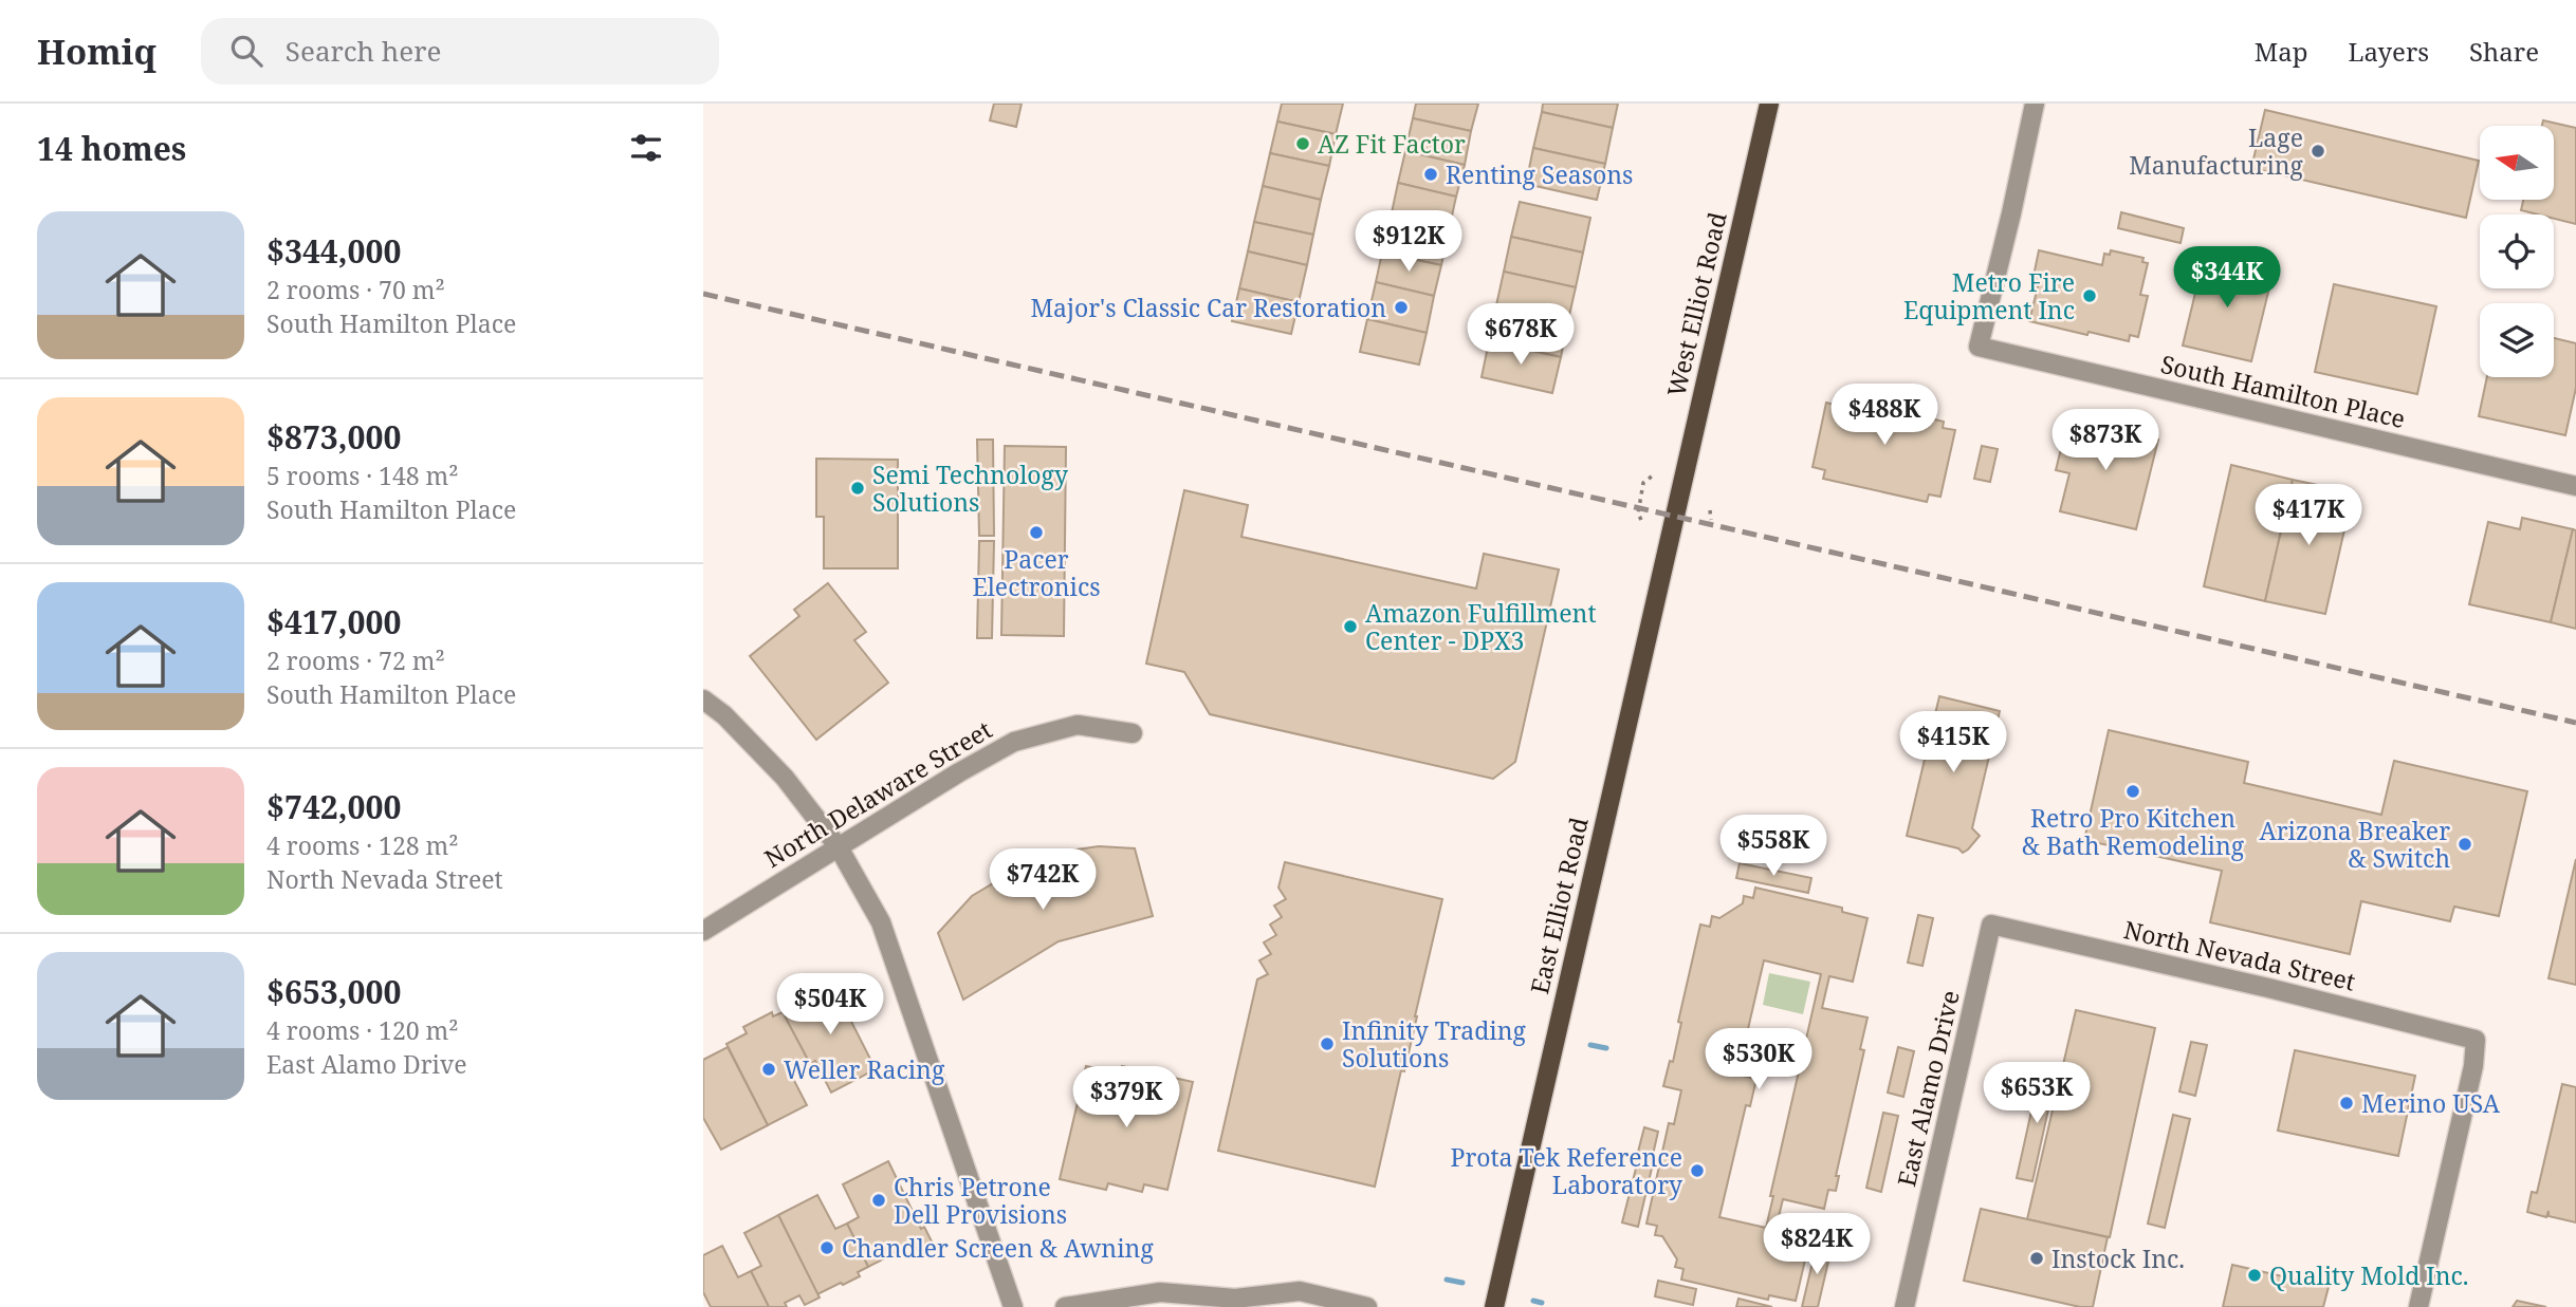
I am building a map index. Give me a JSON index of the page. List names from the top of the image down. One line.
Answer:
{"streets":{"main road":["West Elliot Road","East Elliot Road"],"street":["South Hamilton Place","North Delaware Street","North Nevada Street","East Alamo Drive"]},"crossings":[["West Elliot Road","East Elliot Road"],["North Nevada Street","East Alamo Drive"]],"places":["AZ Fit Factor","Lage Manufacturing","Renting Seasons","Metro Fire Equipment Inc","Major's Classic Car Restoration","Semi Technology Solutions","Pacer Electronics","Amazon Fulfillment Center - DPX3","Retro Pro Kitchen & Bath Remodeling","Arizona Breaker & Switch","Infinity Trading Solutions","Weller Racing","Merino USA","Prota Tek Reference Laboratory","Chris Petrone Dell Provisions","Chandler Screen & Awning","Instock Inc.","Quality Mold Inc."],"north":"left","page":{"header":"Homiq","search":"Search here","nav":["Map","Layers","Share"],"heading":"14 homes","list":[{"name":"$344,000","note":"2 rooms · 70 m² · South Hamilton Place"},{"name":"$873,000","note":"5 rooms · 148 m² · South Hamilton Place"},{"name":"$417,000","note":"2 rooms · 72 m² · South Hamilton Place"},{"name":"$742,000","note":"4 rooms · 128 m² · North Nevada Street"},{"name":"$653,000","note":"4 rooms · 120 m² · East Alamo Drive"}],"price":["$912K","$344K","$678K","$488K","$873K","$417K","$415K","$558K","$742K","$504K","$530K","$653K","$379K","$824K"]}}
